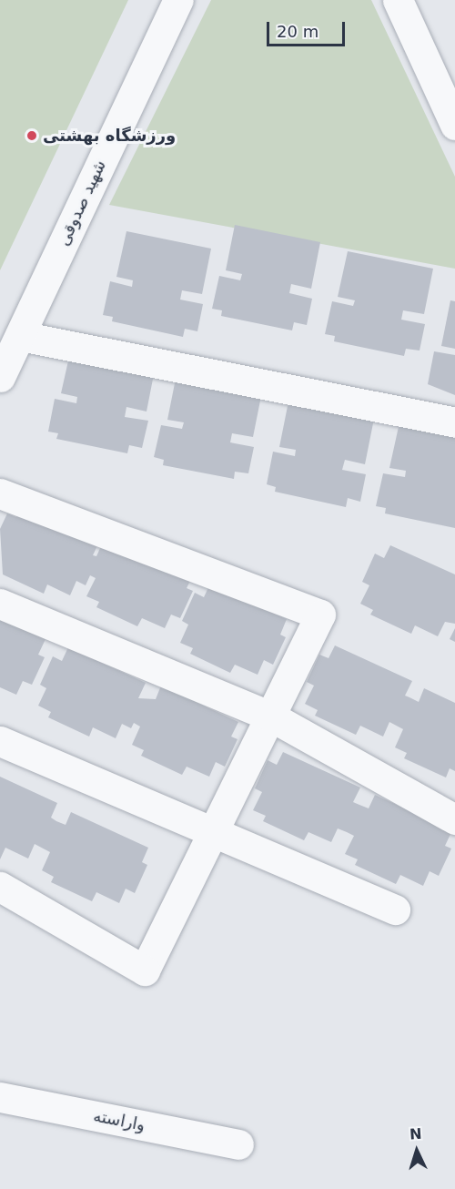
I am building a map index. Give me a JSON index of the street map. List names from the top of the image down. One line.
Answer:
{"streets":{"street":["شهید صدوقی","واراسته"]},"places":["ورزشگاه بهشتی"],"scale_bar":"20 m","north":"top"}
